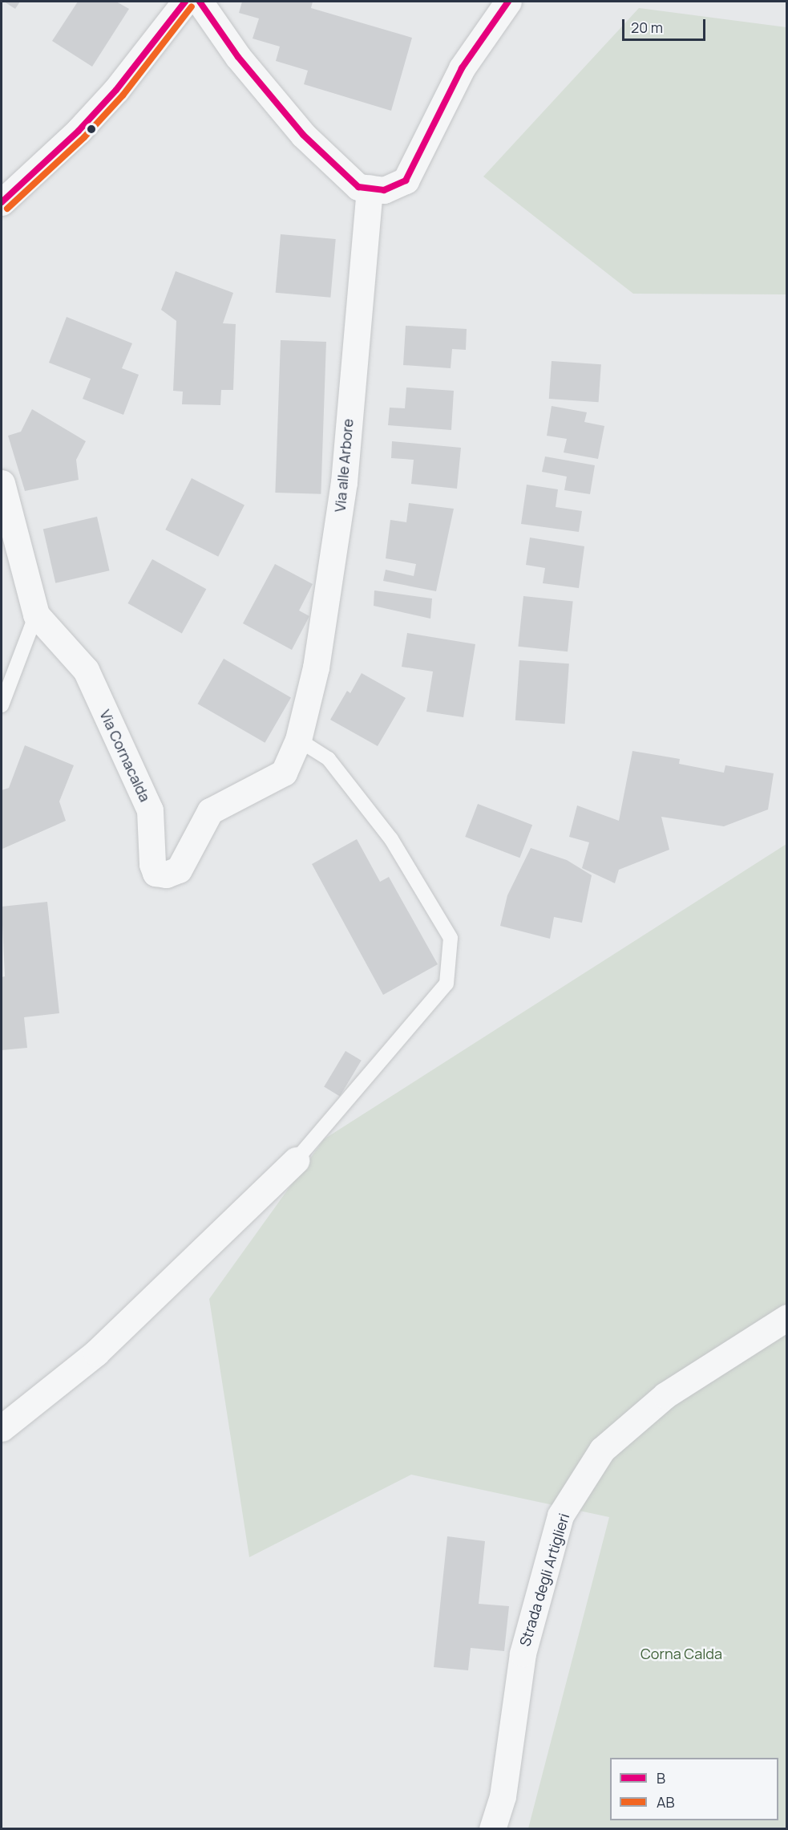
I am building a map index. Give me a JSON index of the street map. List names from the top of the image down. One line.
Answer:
{"streets":{"street":["Via alle Arbore","Via Cornacalda","Strada degli Artiglieri"]},"crossings":[["Via alle Arbore","Via Cornacalda"]],"parks":["Corna Calda"],"lines":["transit line B","transit line AB"],"legend":["B","AB"],"scale_bar":"20 m"}
